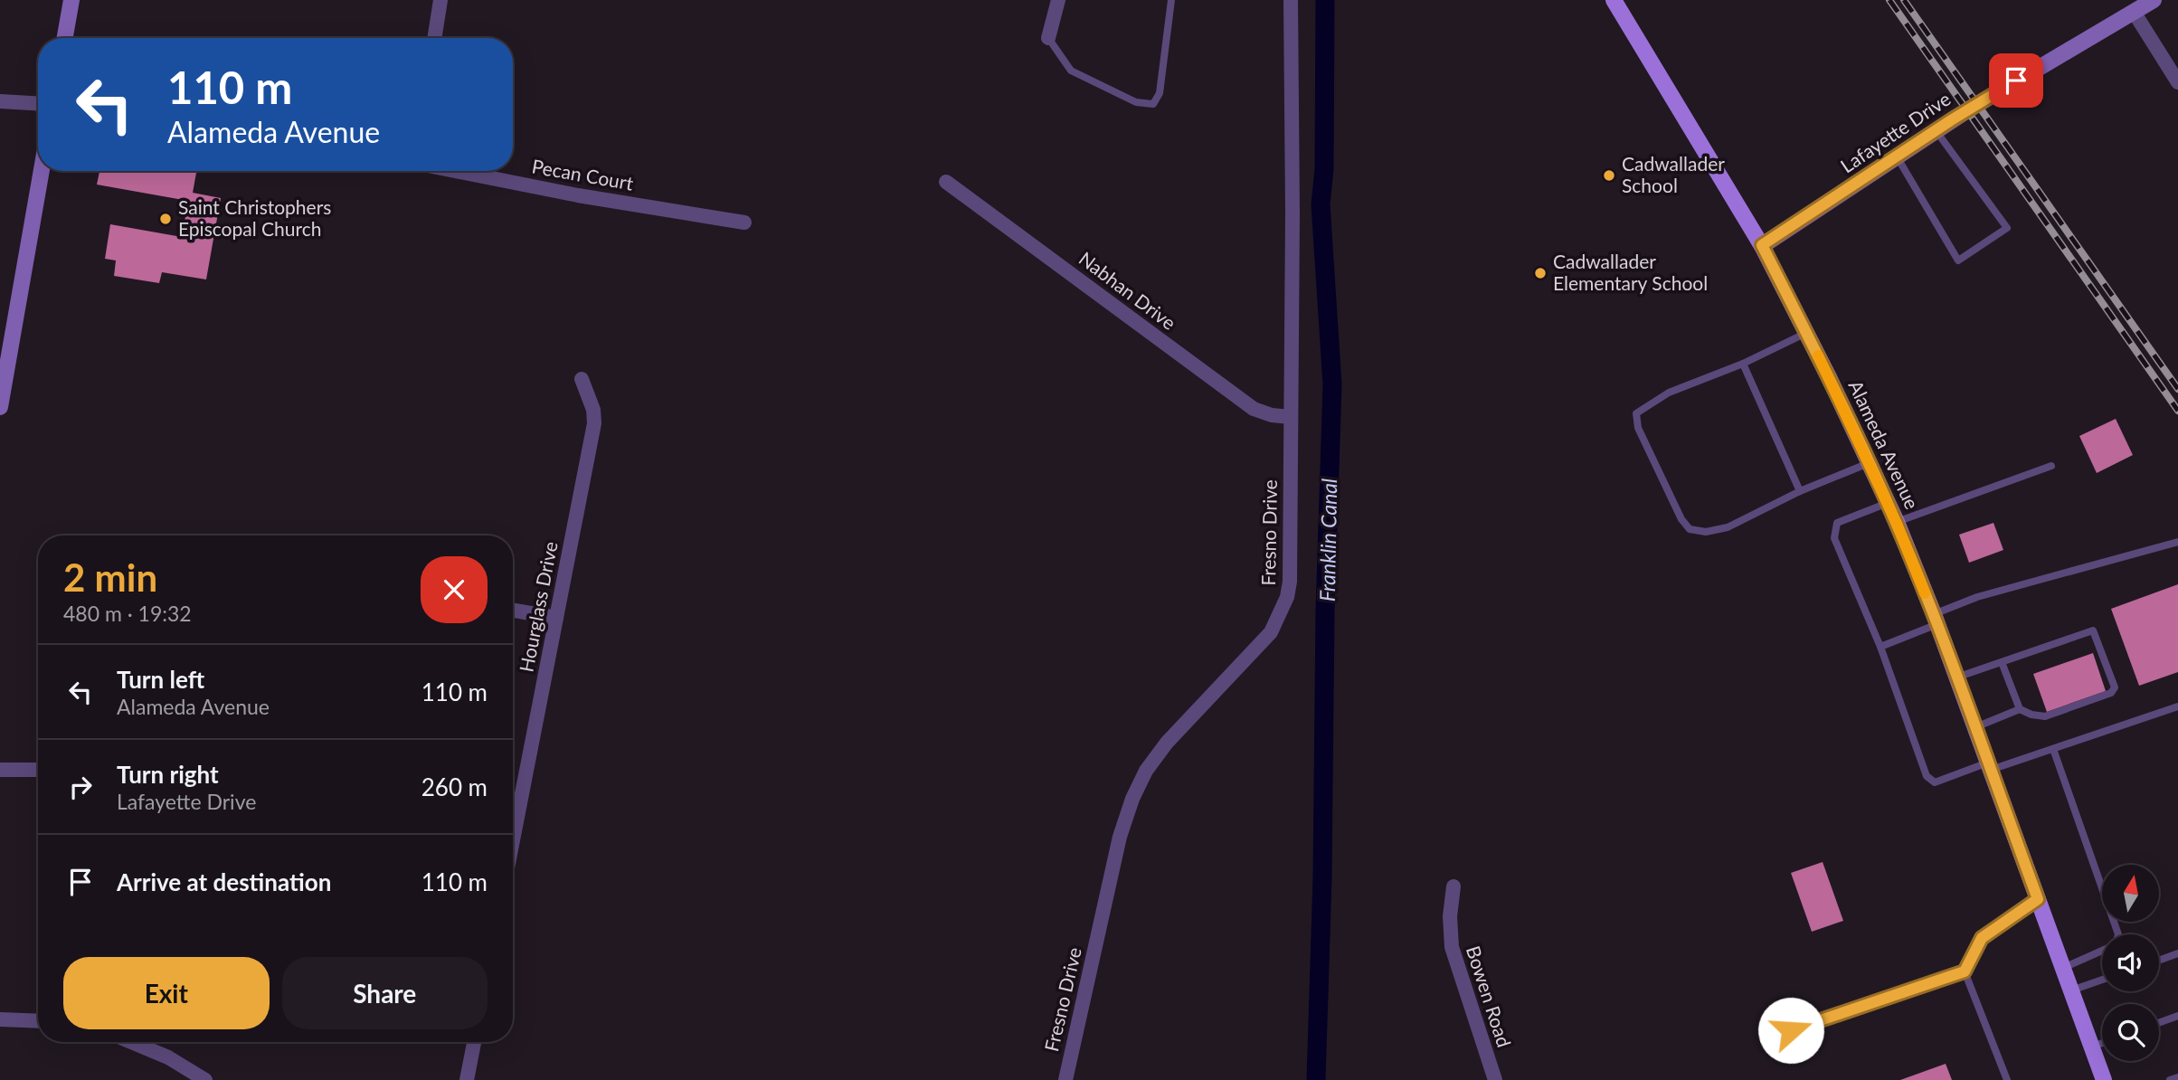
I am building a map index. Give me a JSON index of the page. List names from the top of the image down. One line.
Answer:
{"streets":{"main road":["Alameda Avenue"],"street":["Lafayette Drive","Pecan Court","Nabhan Drive","Fresno Drive","Hourglass Drive","Bowen Road"]},"crossings":[["Lafayette Drive","Alameda Avenue"],["Nabhan Drive","Fresno Drive"]],"water":["Franklin Canal"],"places":["Cadwallader School","Saint Christophers Episcopal Church","Cadwallader Elementary School"],"north":"top","page":{"turn":["110 m","Alameda Avenue"],"heading":["2 min","480 m · 19:32"],"list":[{"name":"Turn left","note":"Alameda Avenue","value":"110 m"},{"name":"Turn right","note":"Lafayette Drive","value":"260 m"},{"name":"Arrive at destination","value":"110 m"}],"buttons":["Exit","Share"]}}
